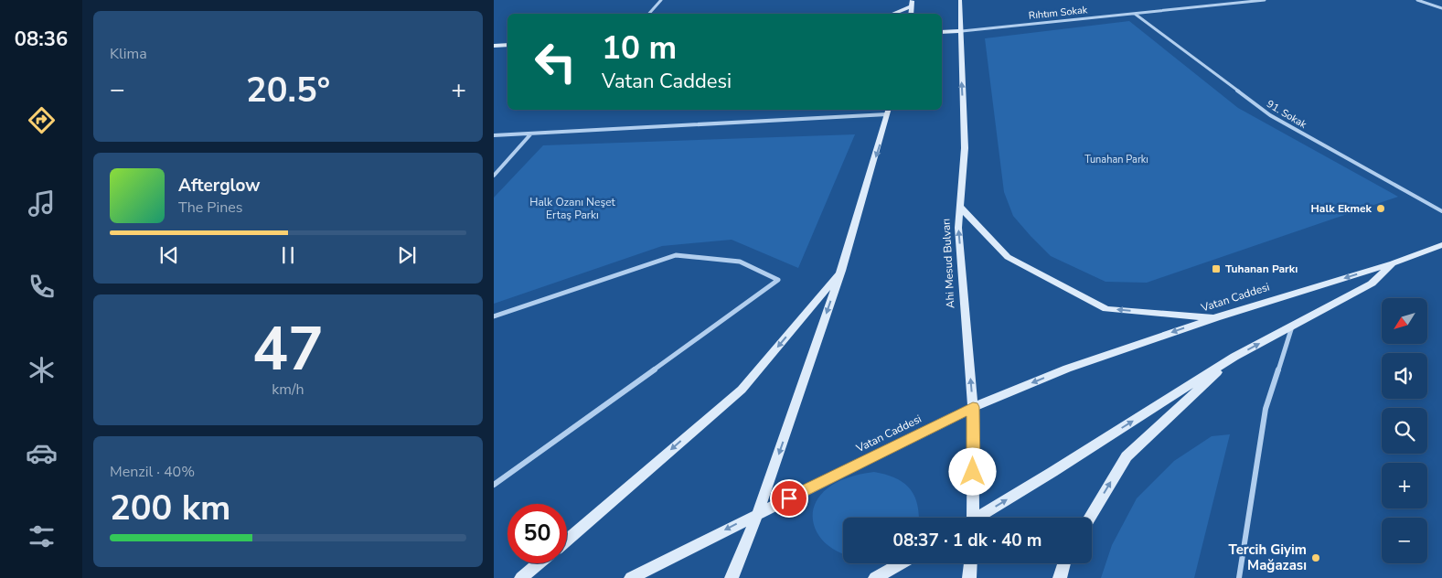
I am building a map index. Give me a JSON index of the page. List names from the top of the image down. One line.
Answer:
{"streets":{"main road":["Ahi Mesud Bulvarı","Vatan Caddesi"],"street":["Rıhtım Sokak","91. Sokak"]},"crossings":[["Rıhtım Sokak","91. Sokak"],["Rıhtım Sokak","Ahi Mesud Bulvarı"],["Ahi Mesud Bulvarı","Vatan Caddesi"]],"one_way":["Ahi Mesud Bulvarı"],"parks":["Tunahan Parkı","Halk Ozanı Neşet Ertaş Parkı"],"places":{"other":["Halk Ekmek","Tercih Giyim Mağazası"],"transit":["Tuhanan Parkı"]},"north":"bottom left","page":{"tabs":"08:36","tile":["Klima",["47","km/h"],["Menzil · 40%","200 km"]],"turn":["10 m","Vatan Caddesi"],"heat":["−","20.5°","+"],"song":["Afterglow","The Pines"],"map_buttons":["+","−"],"limit":"50","trip":"08:37 · 1 dk · 40 m"}}
